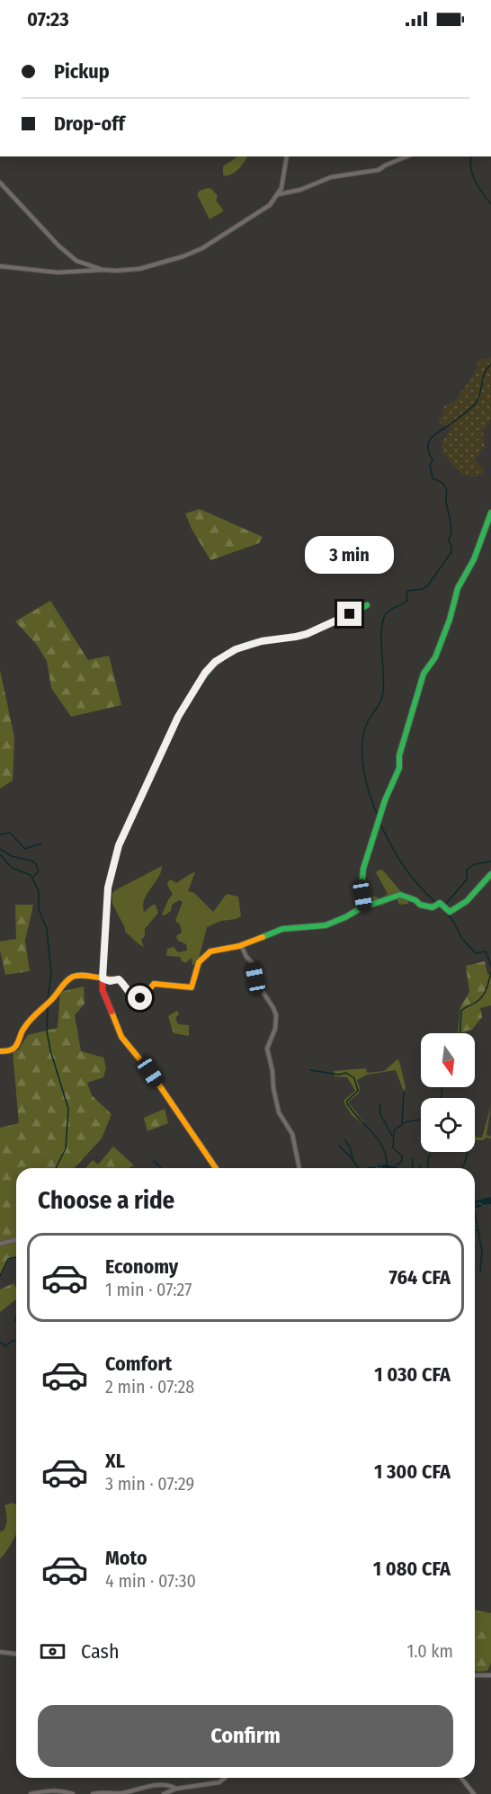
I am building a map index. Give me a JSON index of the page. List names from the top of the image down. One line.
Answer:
{"north":"bottom","page":{"status":"07:23","banner":["Pickup","Drop-off"],"bubble":"3 min","heading":"Choose a ride","list":[{"name":"Economy","note":"1 min · 07:27","value":"764 CFA"},{"name":"Comfort","note":"2 min · 07:28","value":"1 030 CFA"},{"name":"XL","note":"3 min · 07:29","value":"1 300 CFA"},{"name":"Moto","note":"4 min · 07:30","value":"1 080 CFA"}],"pay":["Cash","1.0 km"],"buttons":"Confirm"}}
